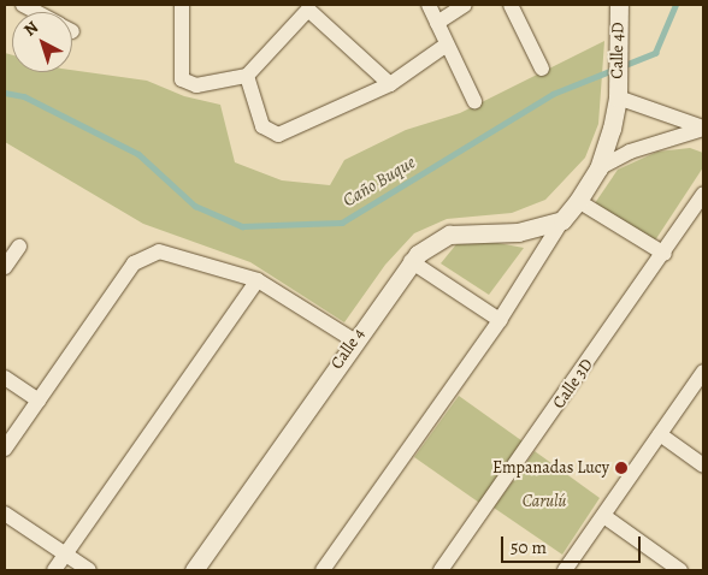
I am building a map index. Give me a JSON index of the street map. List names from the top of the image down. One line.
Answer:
{"streets":{"street":["Calle 4D","Calle 4","Calle 3D"]},"water":["Caño Buque"],"parks":["Carulú"],"places":["Empanadas Lucy"],"scale_bar":"50 m","north":"top left"}
